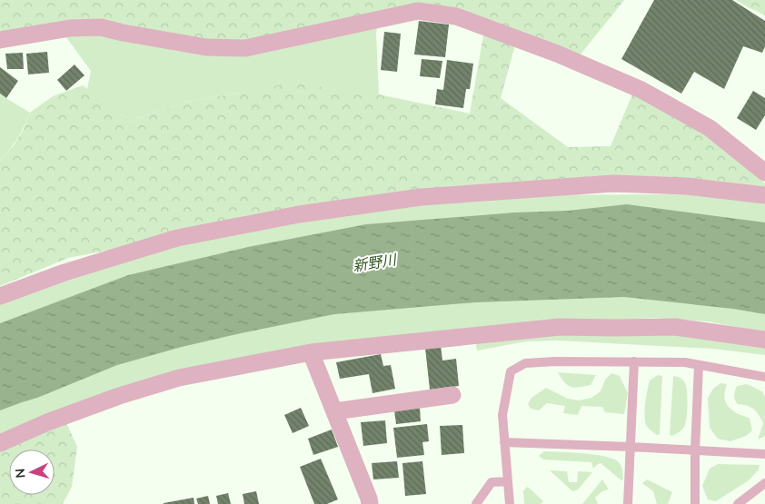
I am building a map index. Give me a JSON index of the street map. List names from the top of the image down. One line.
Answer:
{"water":["新野川"],"north":"left"}
